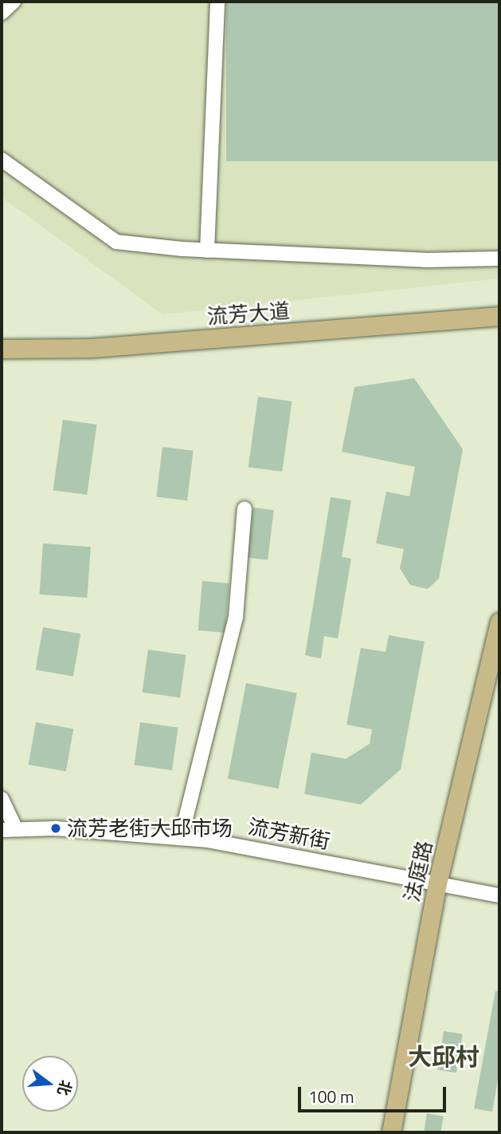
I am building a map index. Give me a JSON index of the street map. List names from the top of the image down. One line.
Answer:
{"streets":{"main road":["流芳大道","法庭路"],"street":["流芳新街"]},"crossings":[["流芳新街","法庭路"]],"districts":["大邱村"],"places":["流芳老街大邱市场"],"scale_bar":"100 m","north":"right"}
